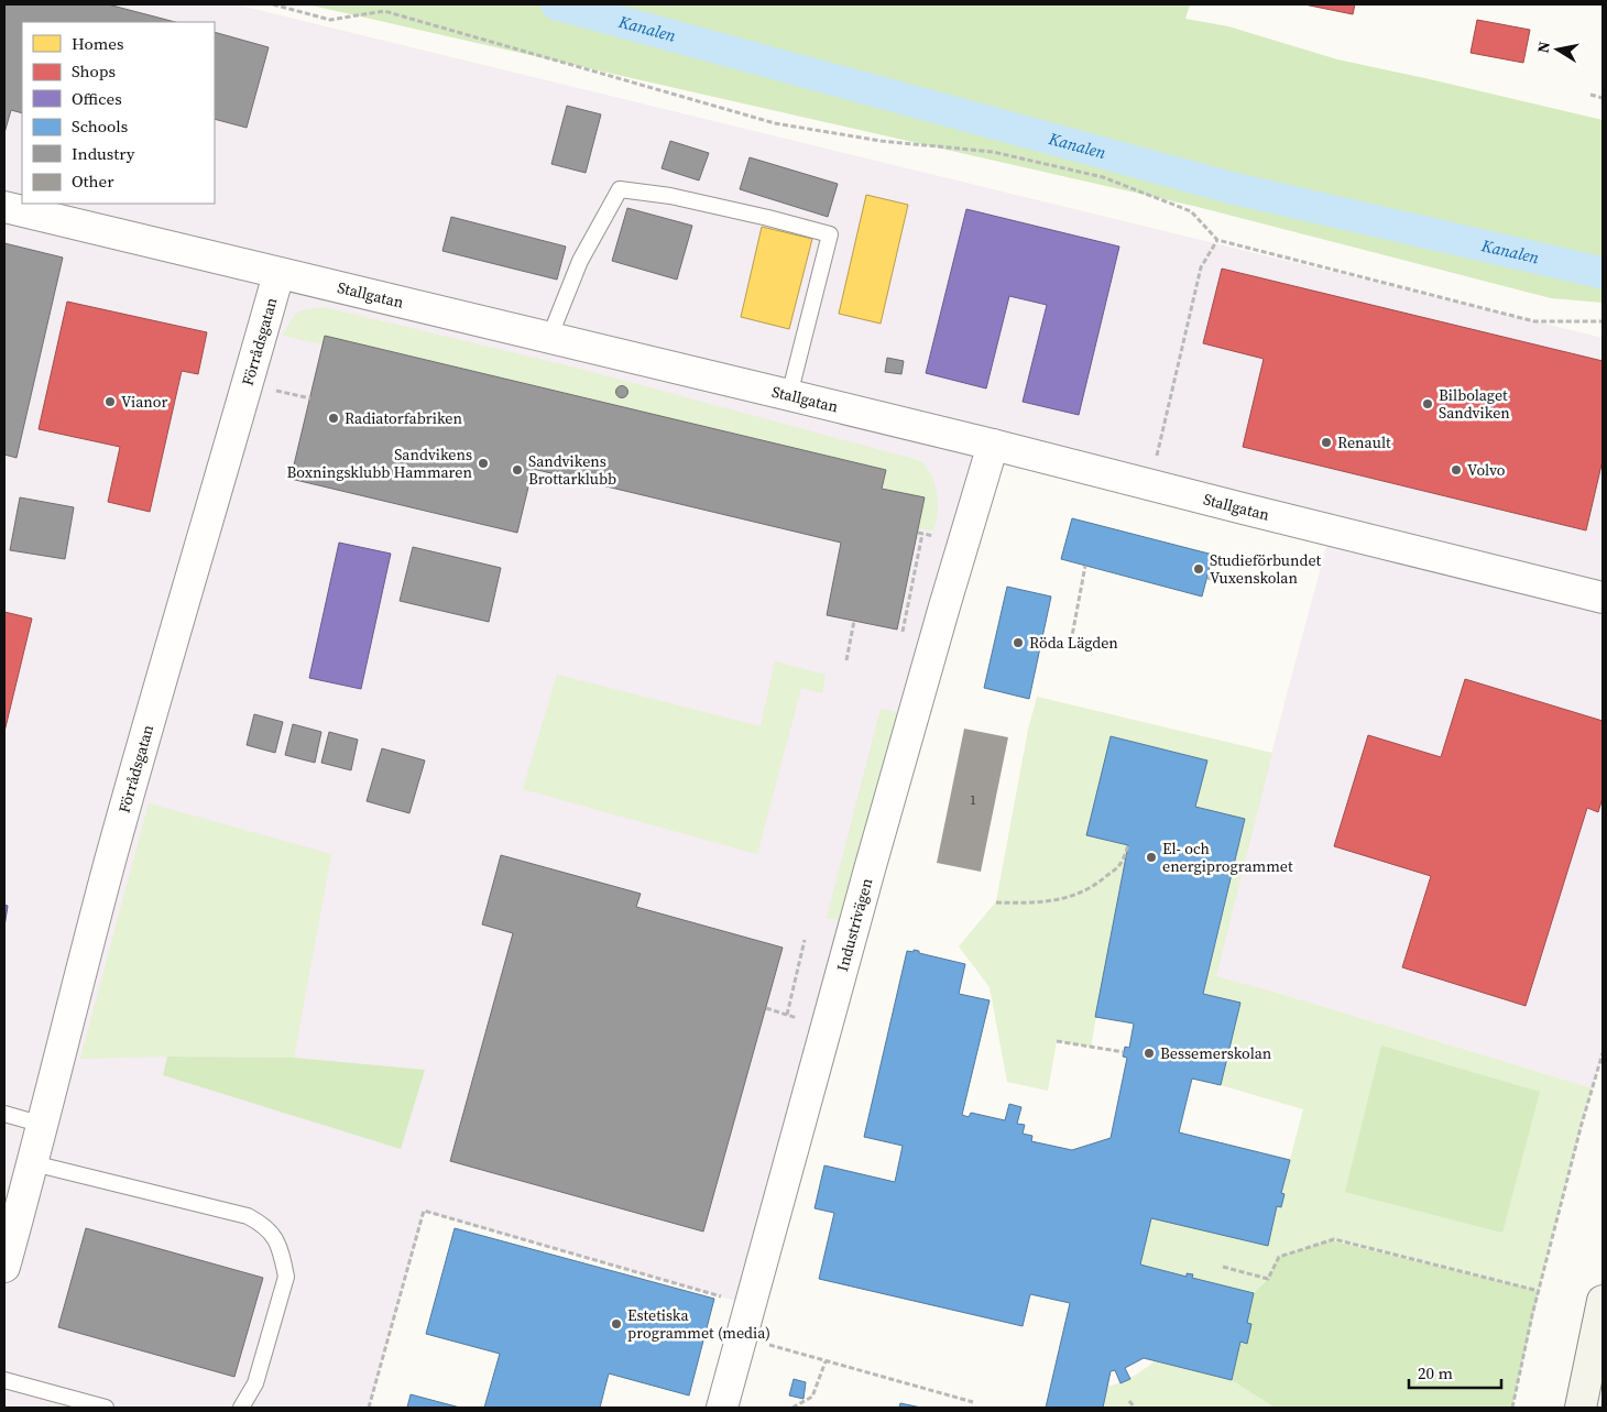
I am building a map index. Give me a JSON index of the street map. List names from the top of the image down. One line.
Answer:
{"streets":{"street":["Stallgatan","Förrådsgatan","Industrivägen"]},"crossings":[["Stallgatan","Förrådsgatan"],["Stallgatan","Industrivägen"]],"water":["Kanalen"],"places":["Vianor","Bilbolaget Sandviken","Radiatorfabriken","Renault","Sandvikens Boxningsklubb Hammaren","Sandvikens Brottarklubb","Volvo","Studieförbundet Vuxenskolan","Röda Lägden","El- och energiprogrammet","Bessemerskolan","Estetiska programmet (media)"],"house_numbers":["1"],"legend":["Homes","Shops","Offices","Schools","Industry","Other"],"scale_bar":"20 m","north":"left"}
